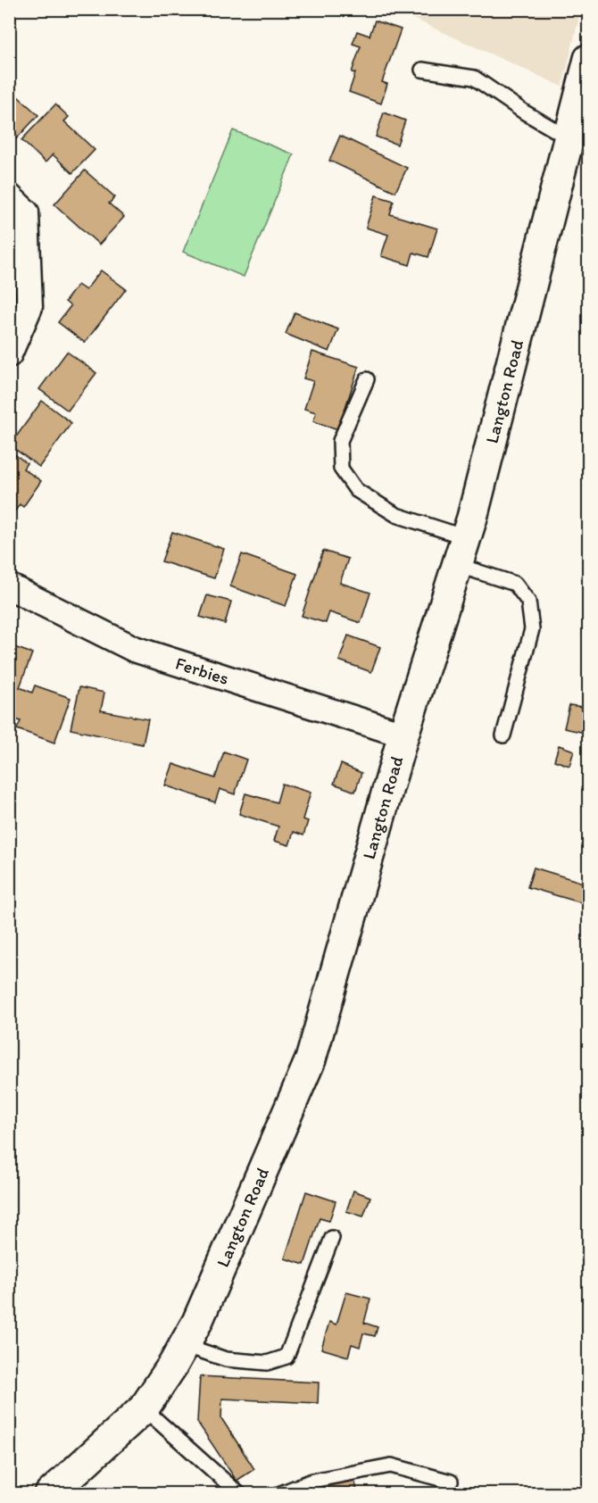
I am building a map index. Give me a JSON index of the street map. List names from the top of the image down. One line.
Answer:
{"streets":{"street":["Langton Road","Ferbies"]},"crossings":[["Langton Road","Ferbies"]]}
